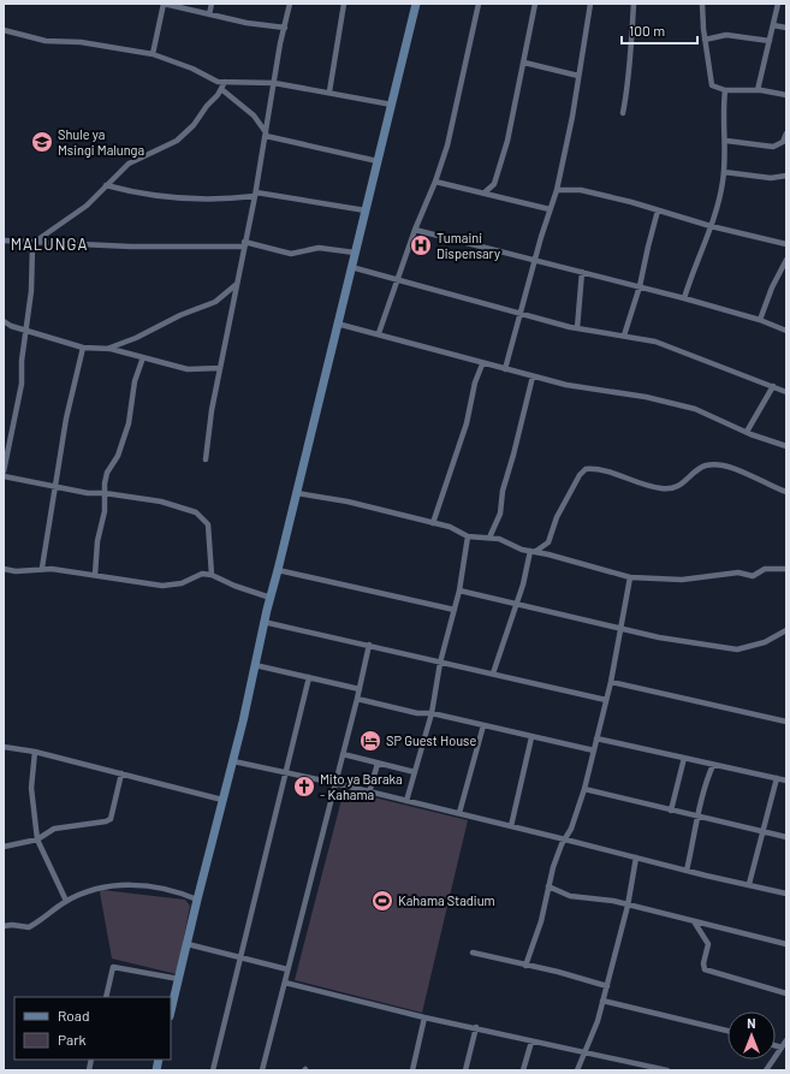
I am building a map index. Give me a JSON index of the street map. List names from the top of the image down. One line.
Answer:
{"districts":["MALUNGA"],"places":{"school or university":["Shule ya Msingi Malunga"],"hospital":["Tumaini Dispensary"],"hotel":["SP Guest House"],"church":["Mito ya Baraka - Kahama"],"sports":["Kahama Stadium"]},"legend":["Road","Park"],"scale_bar":"100 m","north":"top"}
